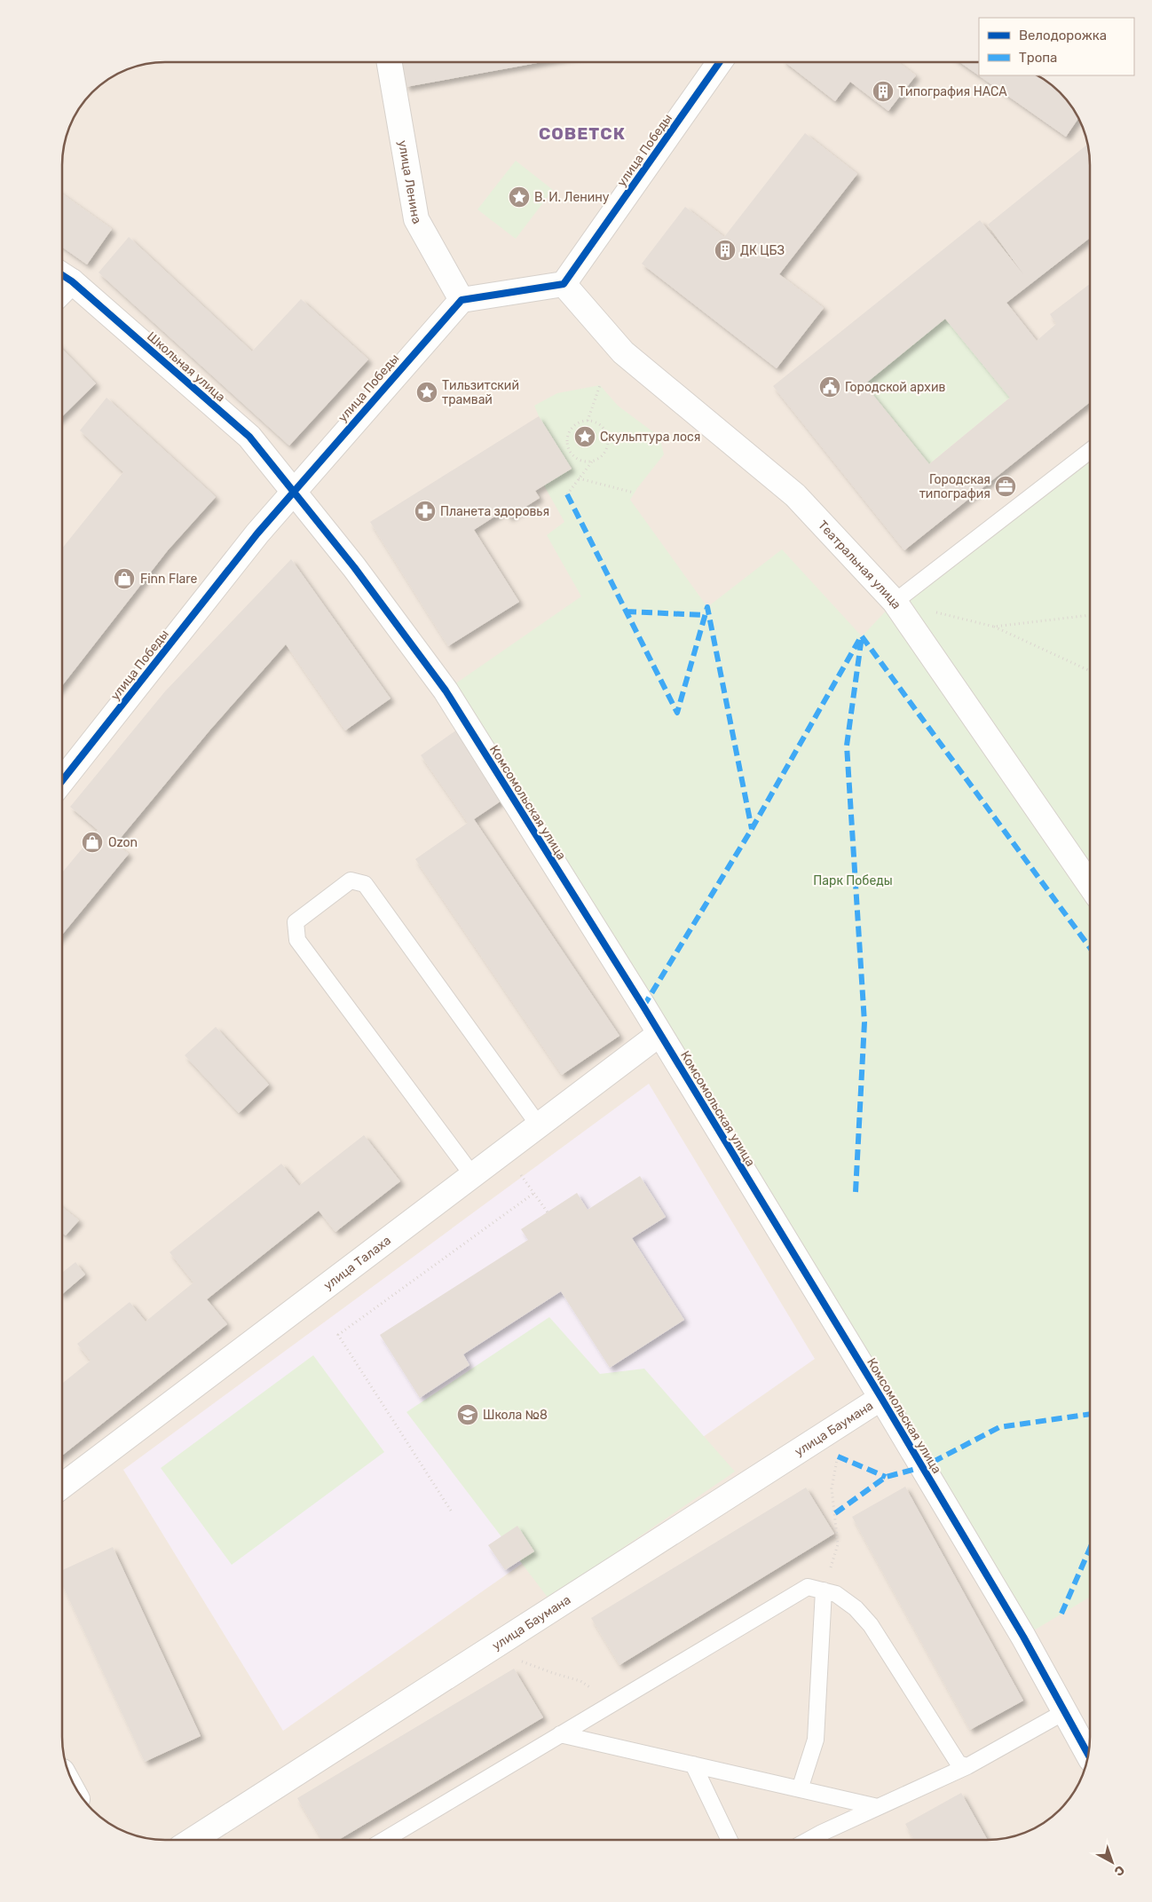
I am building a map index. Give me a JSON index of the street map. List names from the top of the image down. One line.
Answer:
{"streets":{"street":["улица Победы","улица Ленина","Школьная улица","Театральная улица","Комсомольская улица","улица Талаха","улица Баумана"]},"crossings":[["улица Победы","улица Ленина"],["улица Победы","Школьная улица"],["улица Победы","Театральная улица"],["улица Победы","Комсомольская улица"],["Школьная улица","Комсомольская улица"],["Комсомольская улица","улица Талаха"],["Комсомольская улица","улица Баумана"]],"districts":["СОВЕТСК"],"parks":["Парк Победы"],"places":{"building":["Типография НАСА","ДК ЦБЗ"],"place":["В. И. Ленину","Тильзитский трамвай","Скульптура лося"],"public building":["Городской архив"],"office":["Городская типография"],"pharmacy":["Планета здоровья"],"shop":["Finn Flare","Ozon"],"school or university":["Школа №8"]},"legend":["Велодорожка","Тропа"],"north":"bottom right"}
